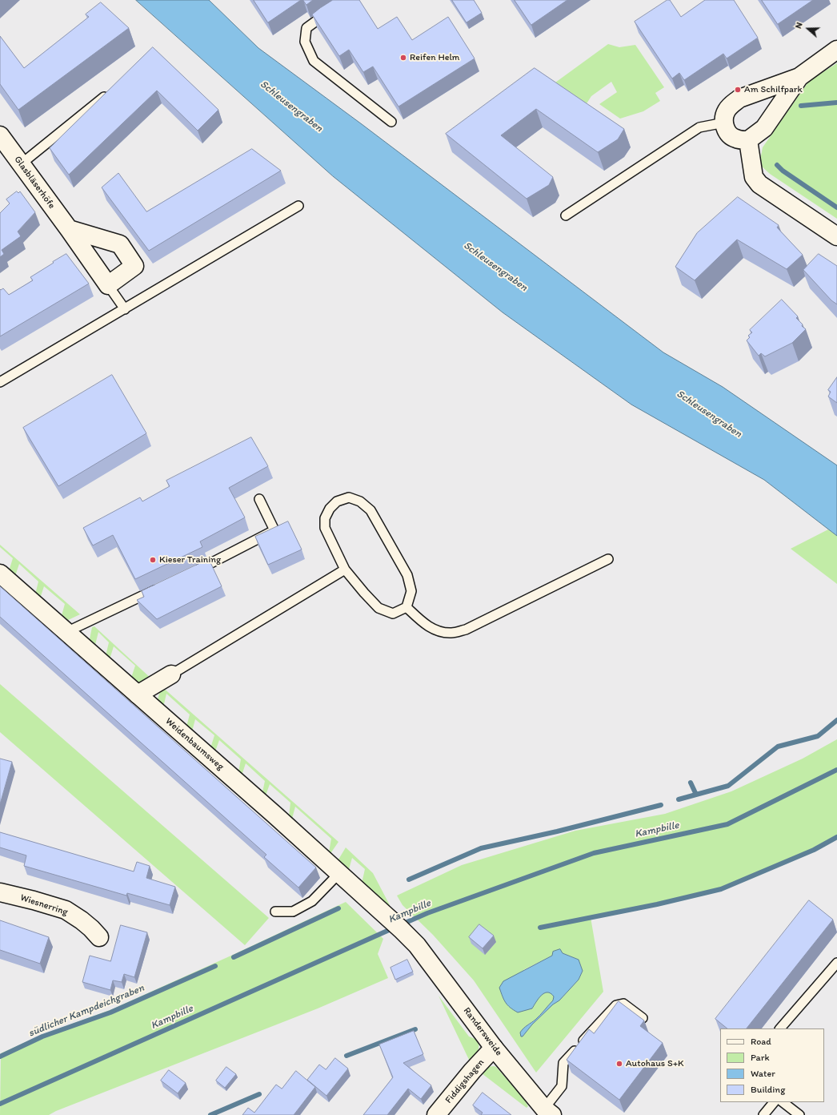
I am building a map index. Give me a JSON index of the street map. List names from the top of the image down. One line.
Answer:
{"streets":{"street":["Glasbläserhöfe","Weidenbaumsweg","Wiesnerring","Randersweide","Fiddigshagen"]},"crossings":[["Weidenbaumsweg","Randersweide"],["Randersweide","Fiddigshagen"]],"water":["Schleusengraben","Kampbille","südlicher Kampdeichgraben"],"places":["Reifen Helm","Am Schilfpark","Kieser Training","Autohaus S+K"],"legend":["Road","Park","Water","Building"],"north":"left"}
